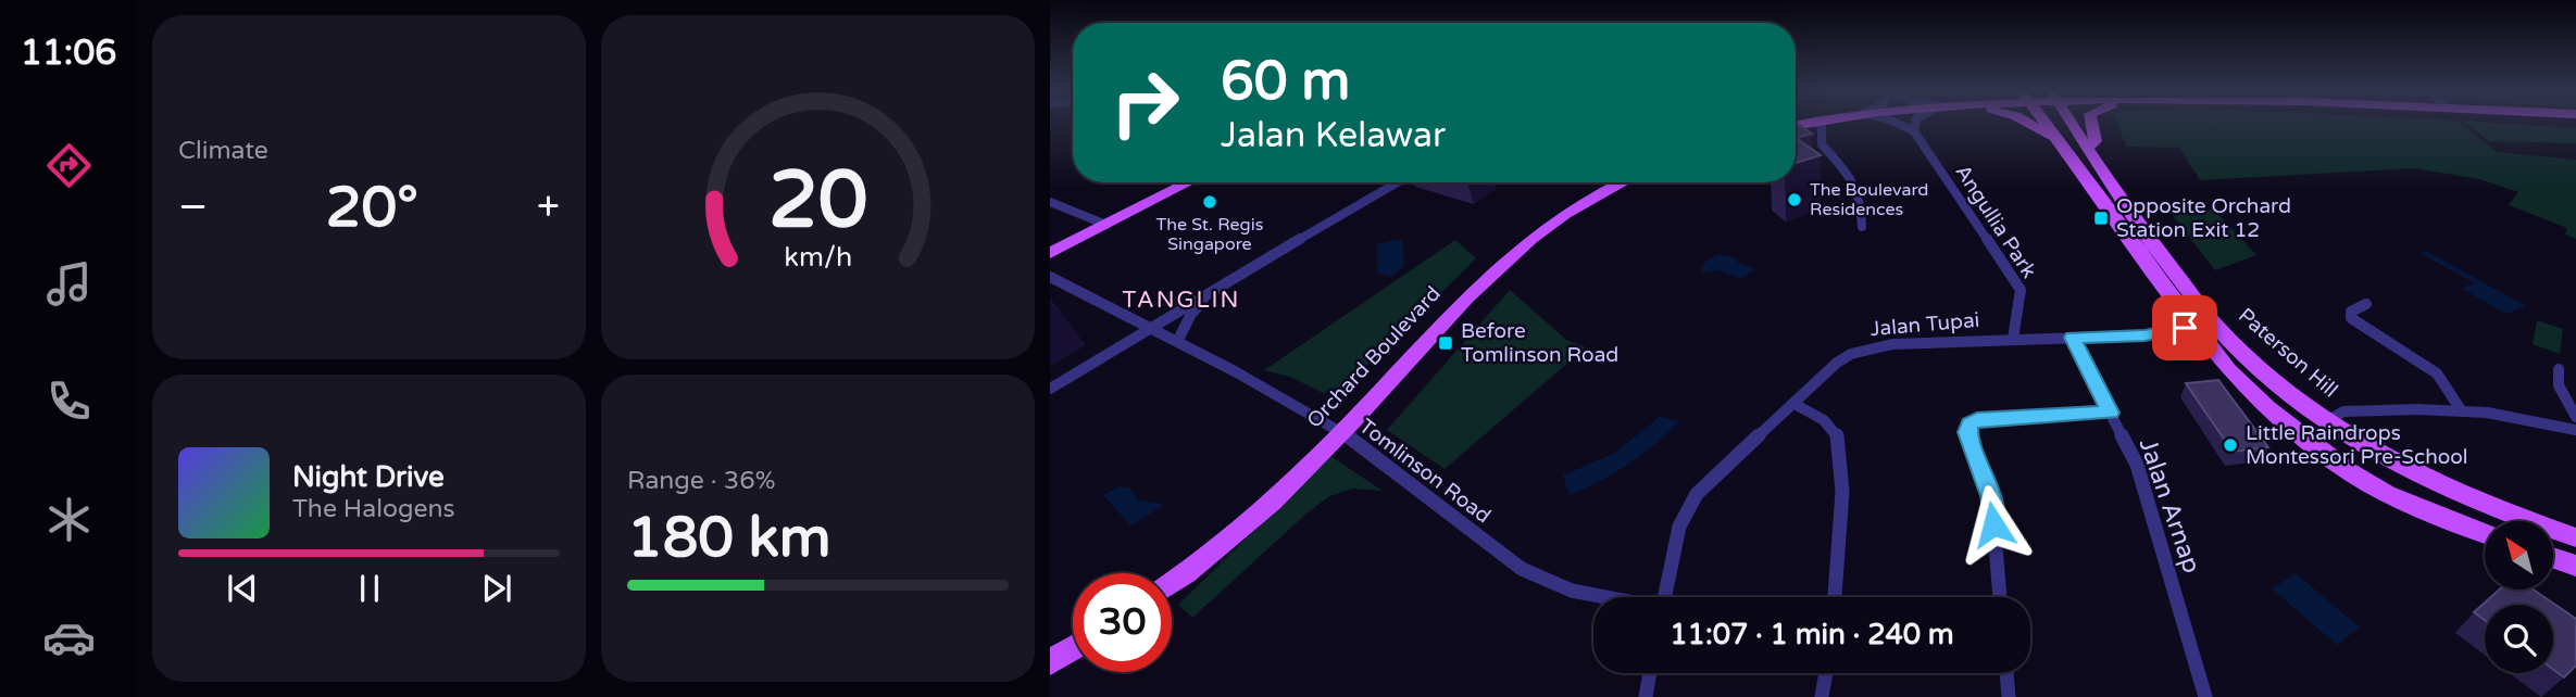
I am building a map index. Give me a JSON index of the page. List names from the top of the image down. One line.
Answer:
{"streets":{"main road":["Paterson Hill","Orchard Boulevard"],"street":["Angullia Park","Jalan Tupai","Tomlinson Road","Jalan Arnap"]},"crossings":[["Angullia Park","Jalan Tupai"],["Jalan Tupai","Paterson Hill"],["Jalan Tupai","Jalan Arnap"],["Orchard Boulevard","Tomlinson Road"]],"districts":["TANGLIN"],"places":{"other":["The Boulevard Residences","The St. Regis Singapore","Little Raindrops Montessori Pre-School"],"transit":["Opposite Orchard Station Exit 12","Before Tomlinson Road"]},"north":"top left","page":{"tabs":"11:06","tile":["Climate",["Range · 36%","180 km"]],"turn":["60 m","Jalan Kelawar"],"heat":["−","20°","+"],"song":["Night Drive","The Halogens"],"limit":"30","trip":"11:07 · 1 min · 240 m","gauge":["20","km/h"]}}
